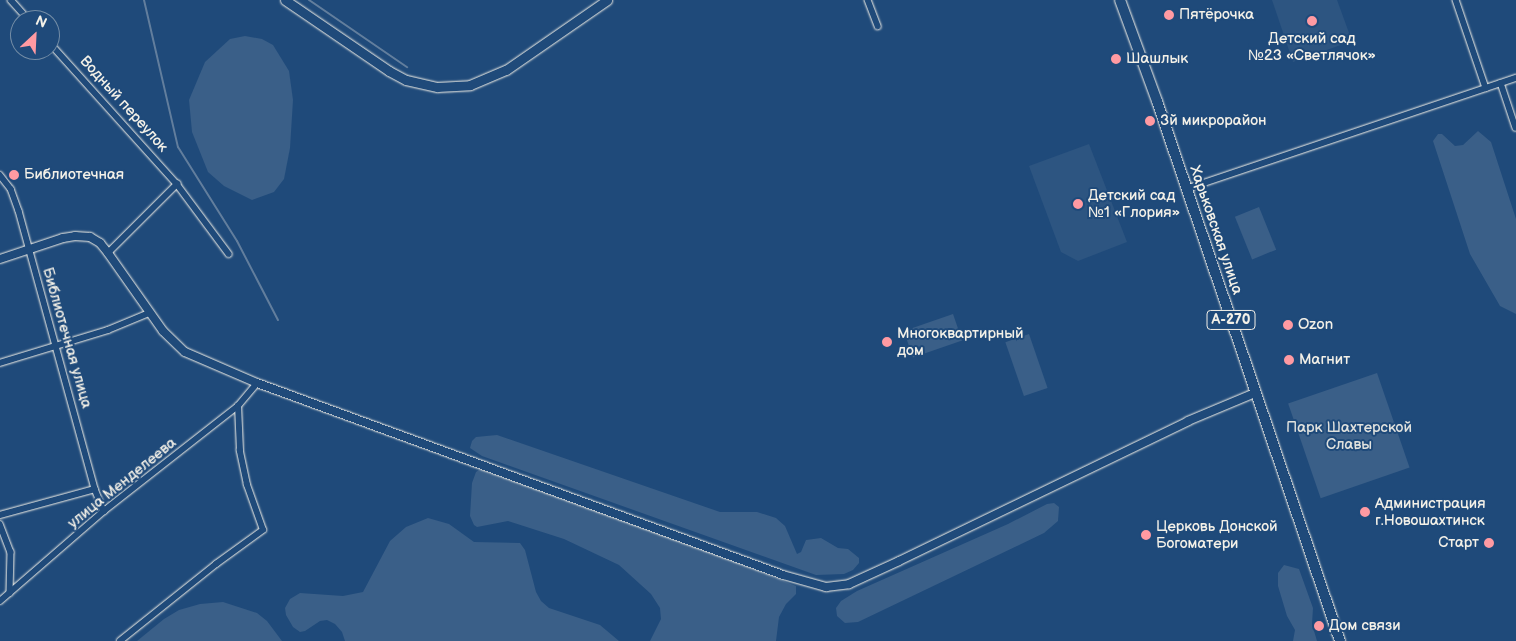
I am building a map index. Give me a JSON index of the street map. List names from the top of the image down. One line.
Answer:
{"streets":{"highway":["Харьковская улица","А-270"],"street":["Водный переулок","Библиотечная улица","улица Менделеева"]},"crossings":[["Библиотечная улица","улица Менделеева"]],"parks":["Парк Шахтерской Славы"],"places":["Пятёрочка","Детский сад №23 «Светлячок»","Шашлык","3й микрорайон","Библиотечная","Детский сад №1 «Глория»","Ozon","Многоквартирный дом","Магнит","Администрация г.Новошахтинск","Церковь Донской Богоматери","Старт","Дом связи"],"north":"top right"}
